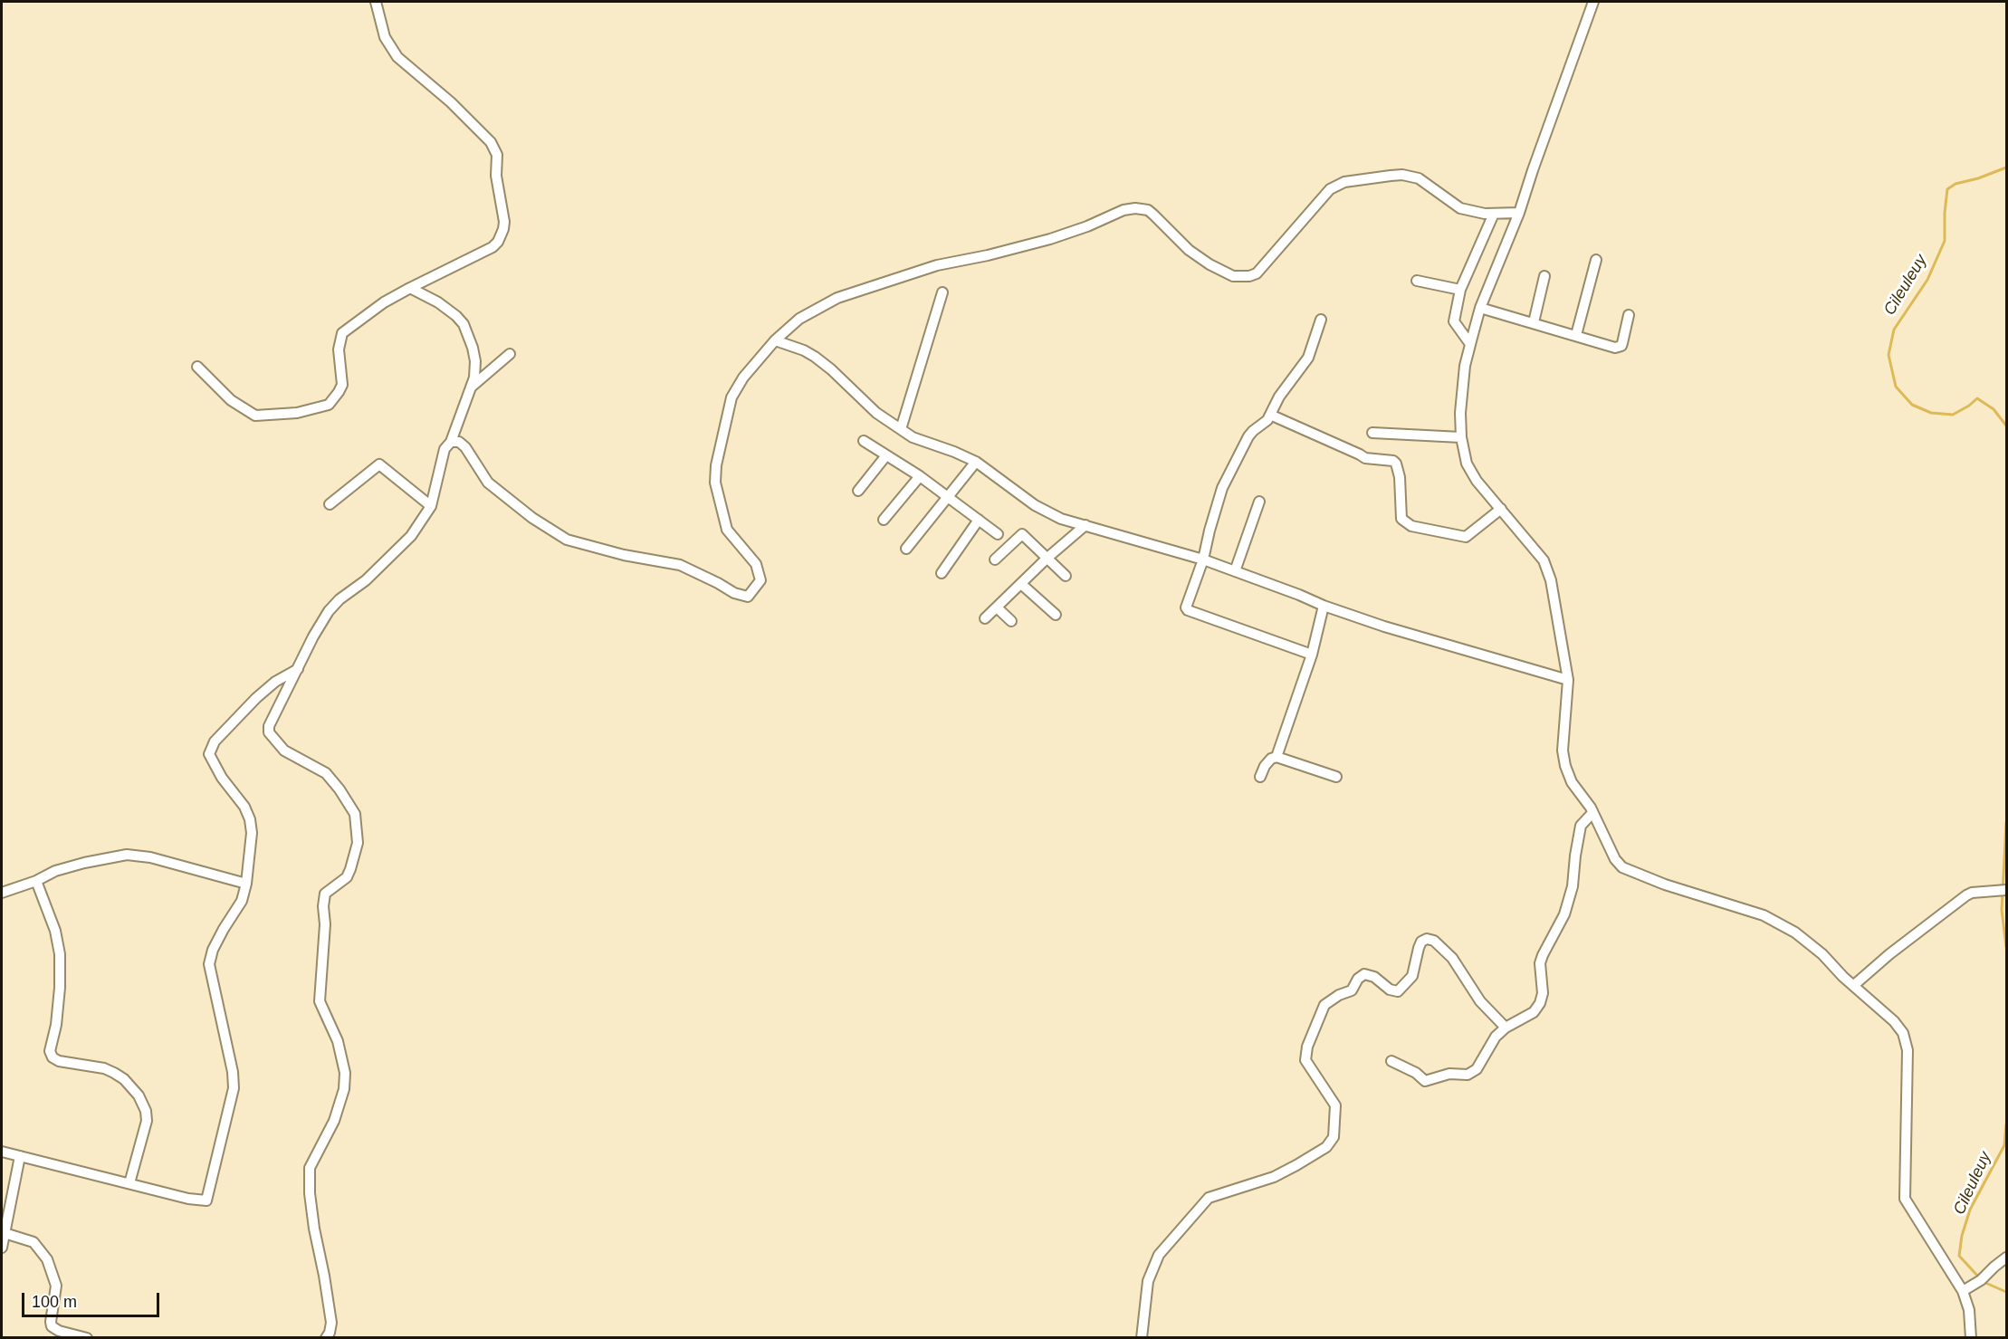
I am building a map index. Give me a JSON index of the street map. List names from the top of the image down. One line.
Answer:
{"water":["Cileuleuy"],"scale_bar":"100 m"}
